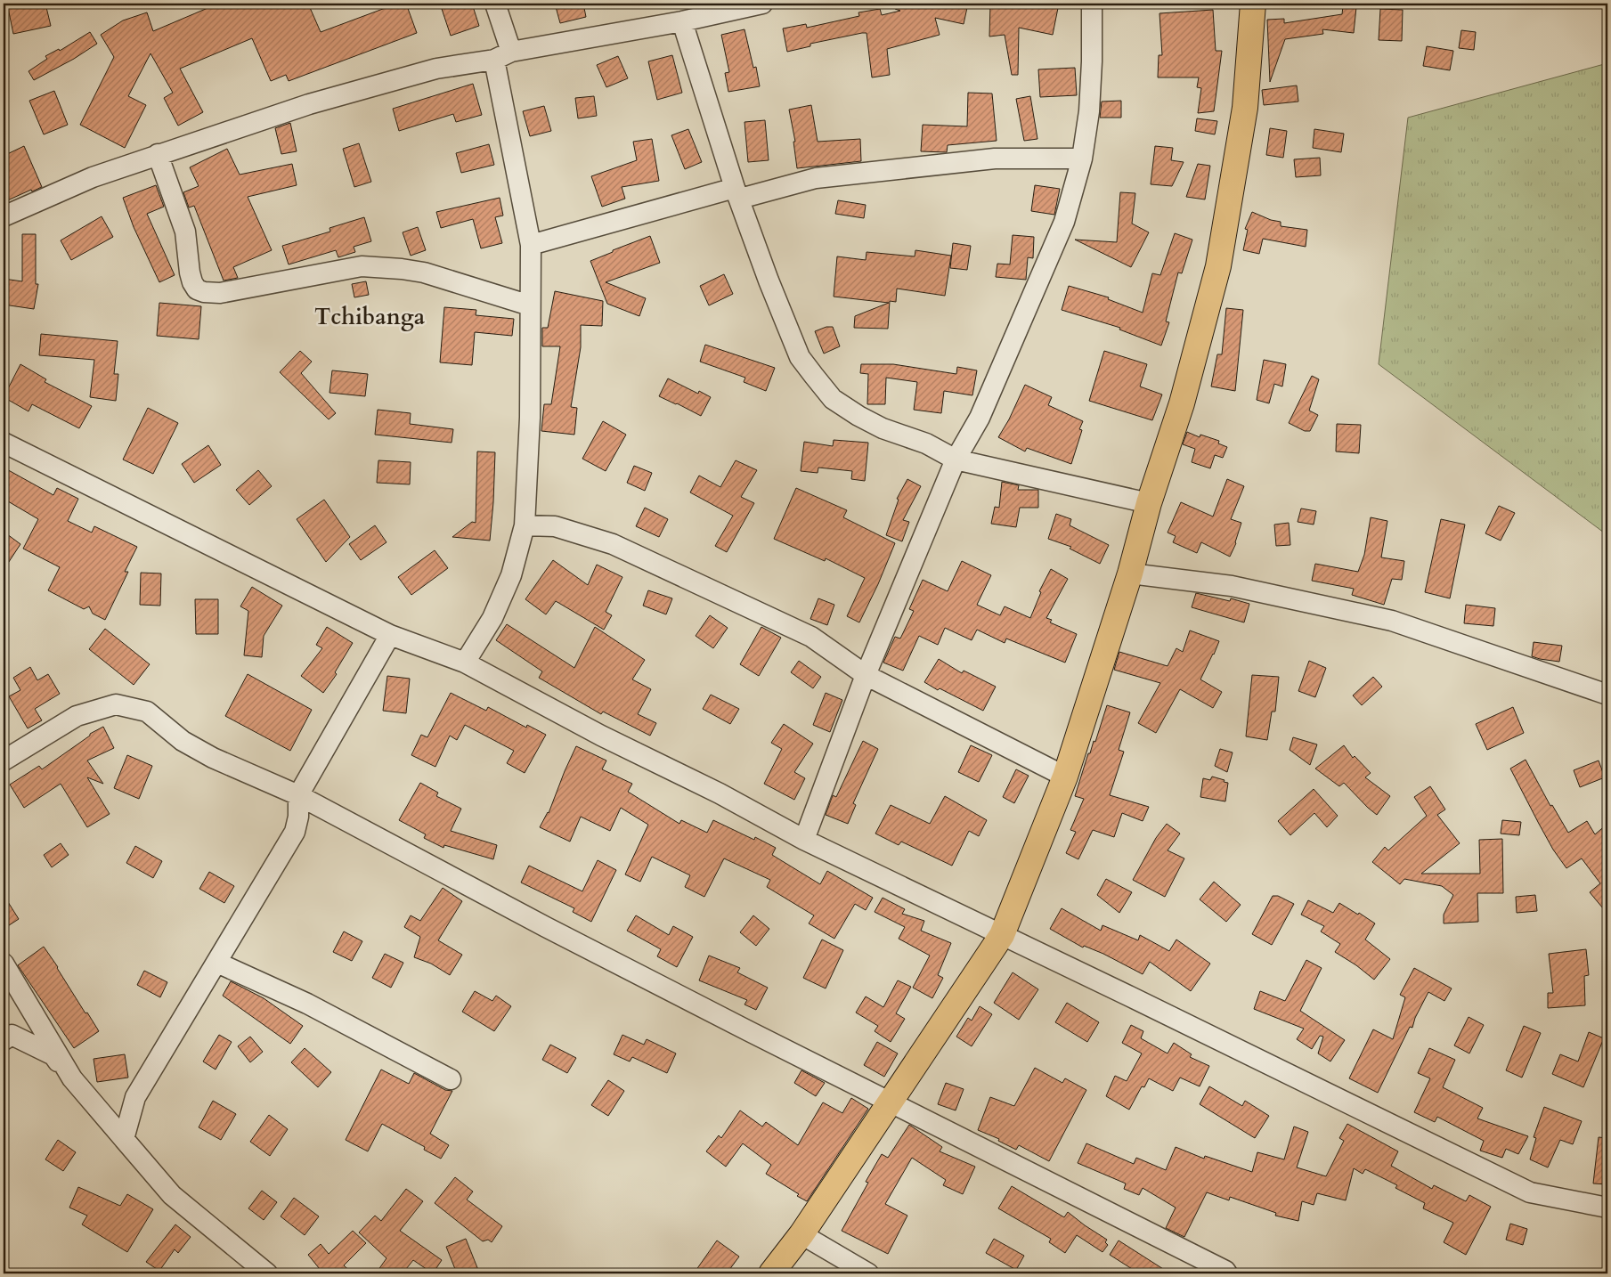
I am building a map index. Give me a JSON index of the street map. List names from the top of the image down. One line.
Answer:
{"districts":["Tchibanga"]}
